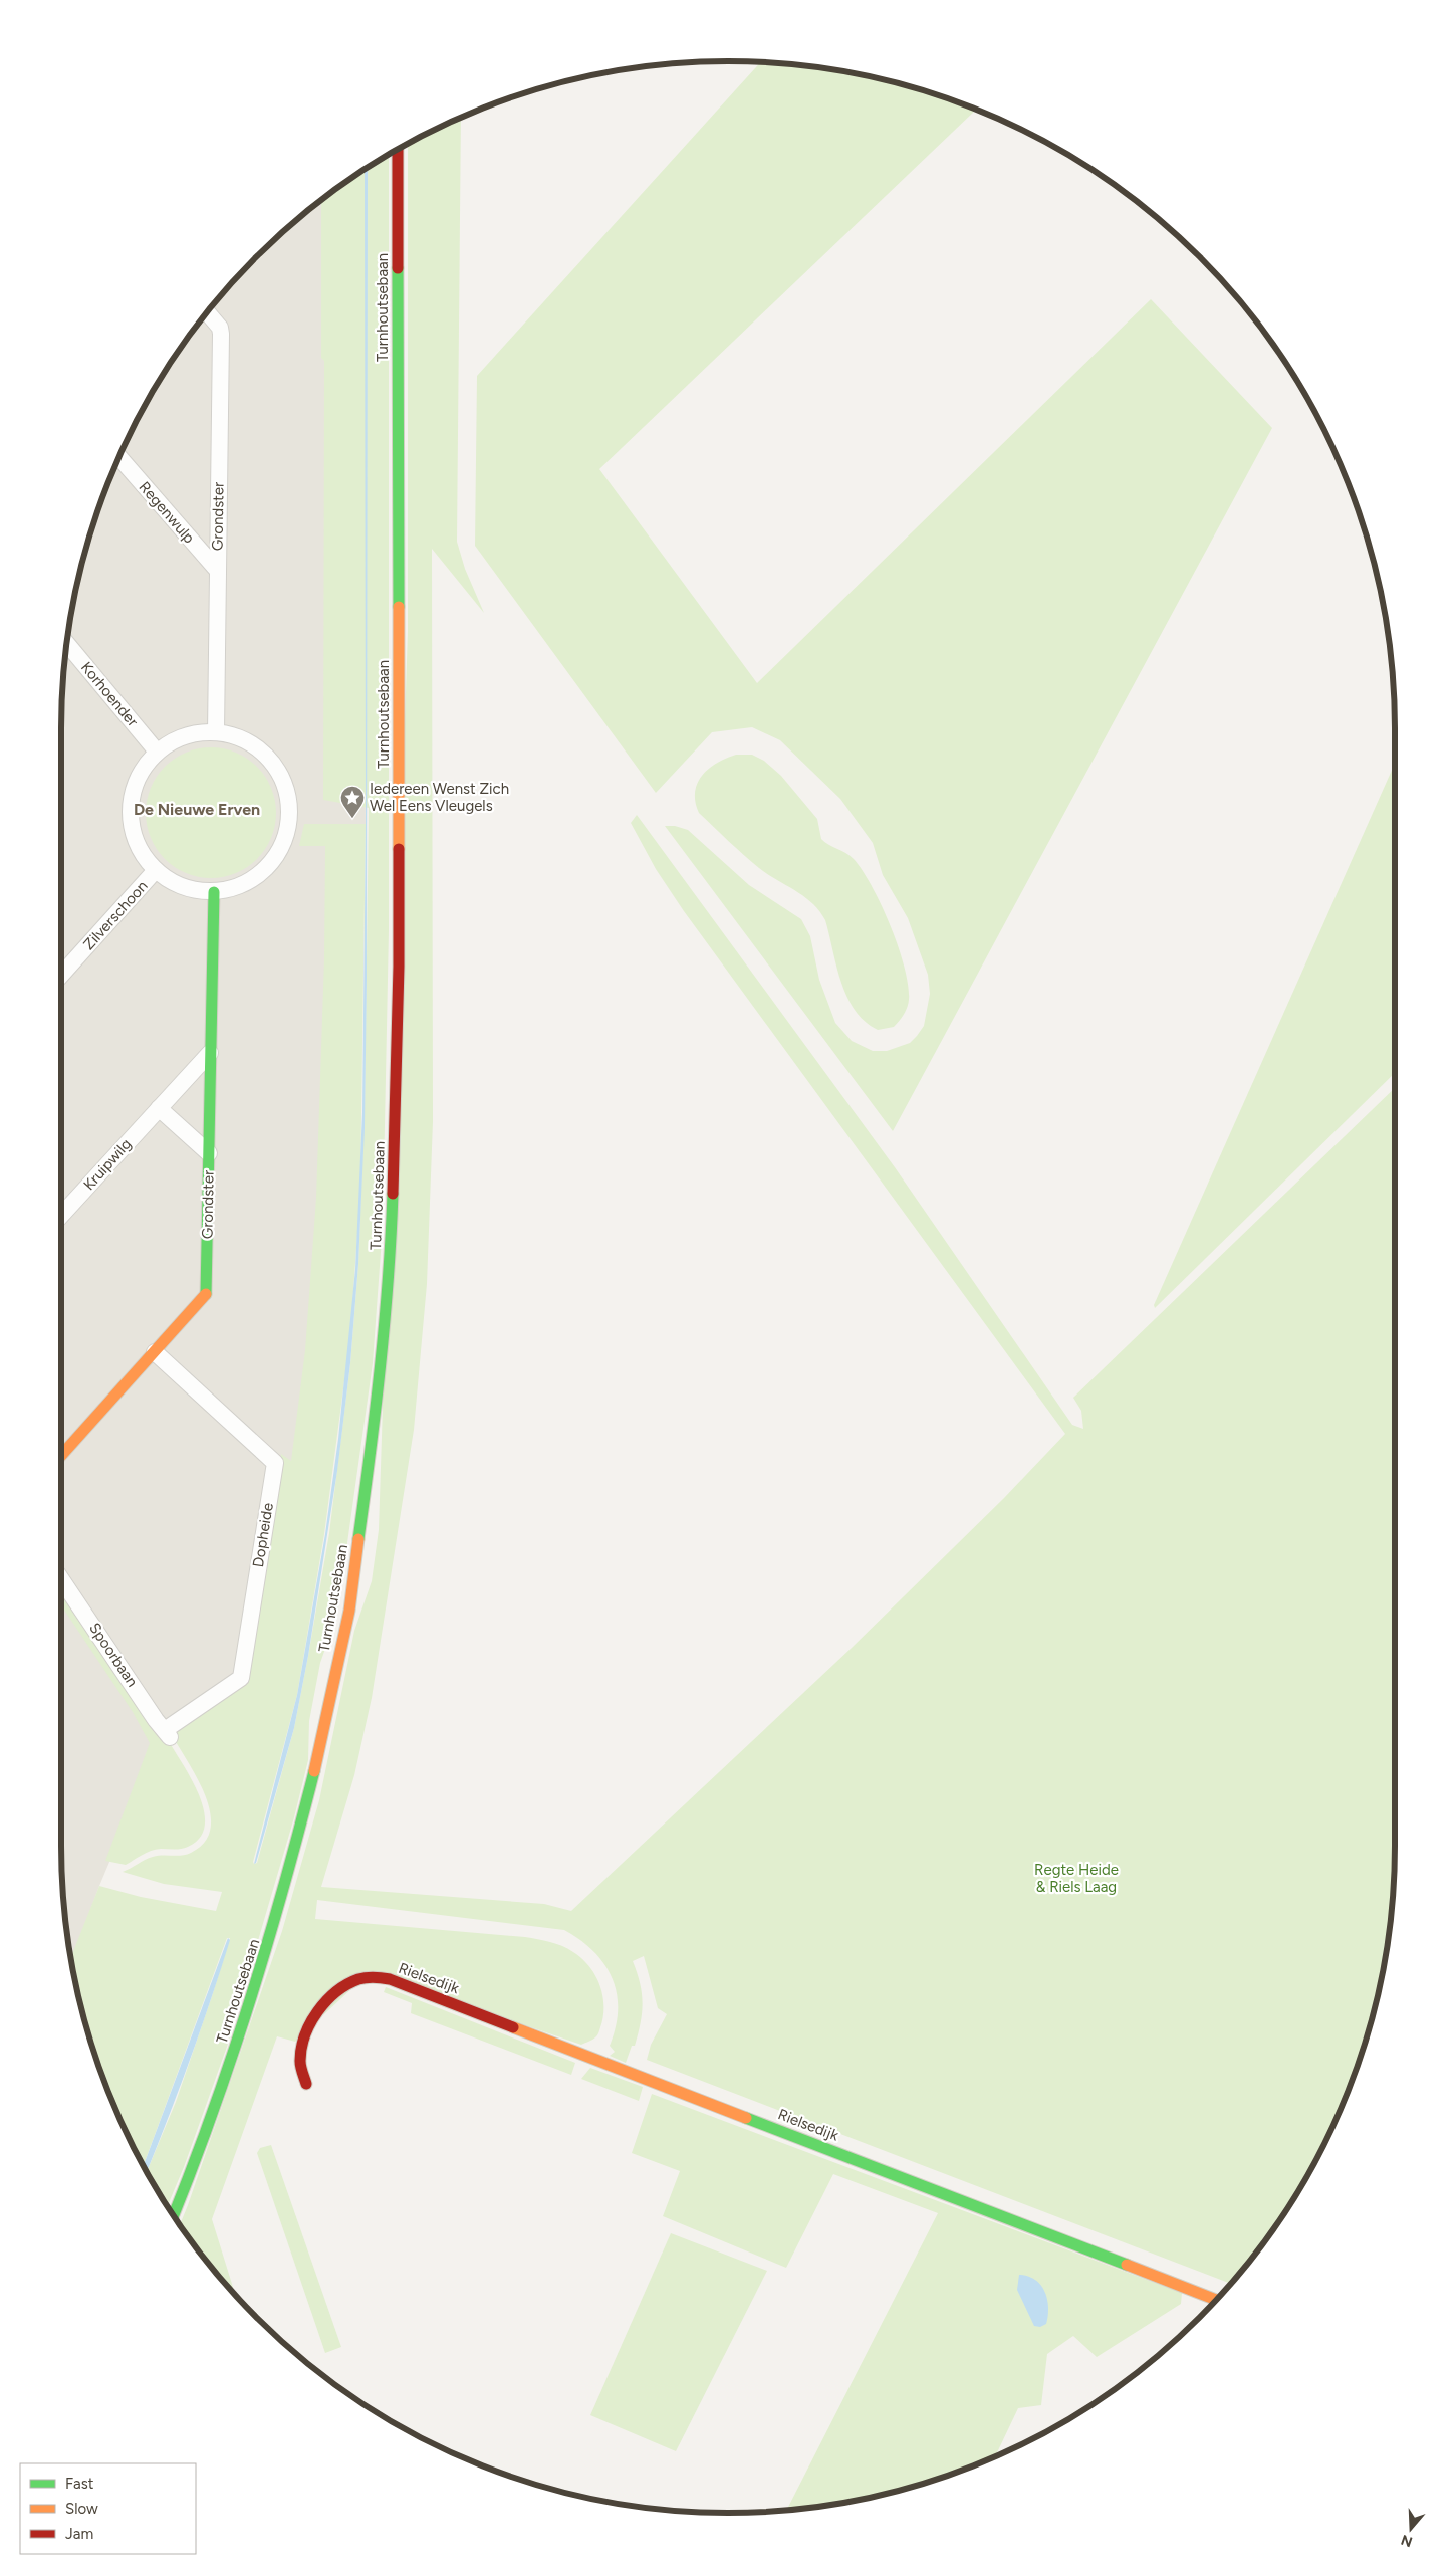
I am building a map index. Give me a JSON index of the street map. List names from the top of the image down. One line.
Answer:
{"streets":{"main road":["Turnhoutsebaan","Grondster","Rielsedijk"],"street":["Regenwulp","Korhoender","Zilverschoon","Kruipwilg","Dopheide","Spoorbaan"]},"crossings":[["Regenwulp","Grondster"],["Grondster","Korhoender"],["Grondster","Zilverschoon"],["Grondster","Kruipwilg"],["Grondster","Dopheide"],["Korhoender","Zilverschoon"],["Dopheide","Spoorbaan"]],"districts":["De Nieuwe Erven"],"parks":["Regte Heide & Riels Laag"],"places":{"place":["Iedereen Wenst Zich Wel Eens Vleugels"]},"legend":["Fast","Slow","Jam"],"north":"bottom"}
